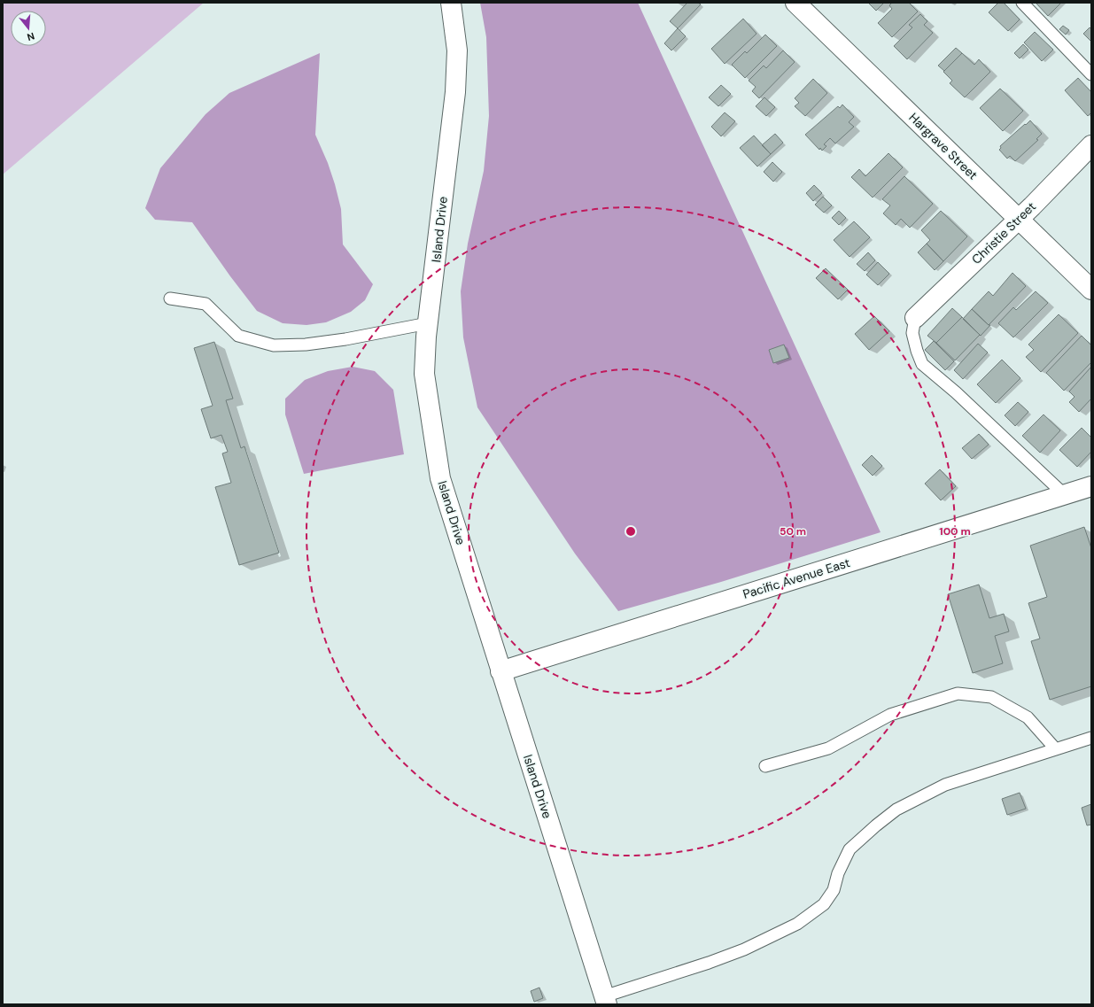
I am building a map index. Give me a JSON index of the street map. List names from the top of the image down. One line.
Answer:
{"streets":{"street":["Hargrave Street","Island Drive","Christie Street","Pacific Avenue East"]},"crossings":[["Hargrave Street","Christie Street"],["Island Drive","Pacific Avenue East"]],"north":"bottom","rings":["50 m","100 m"]}
